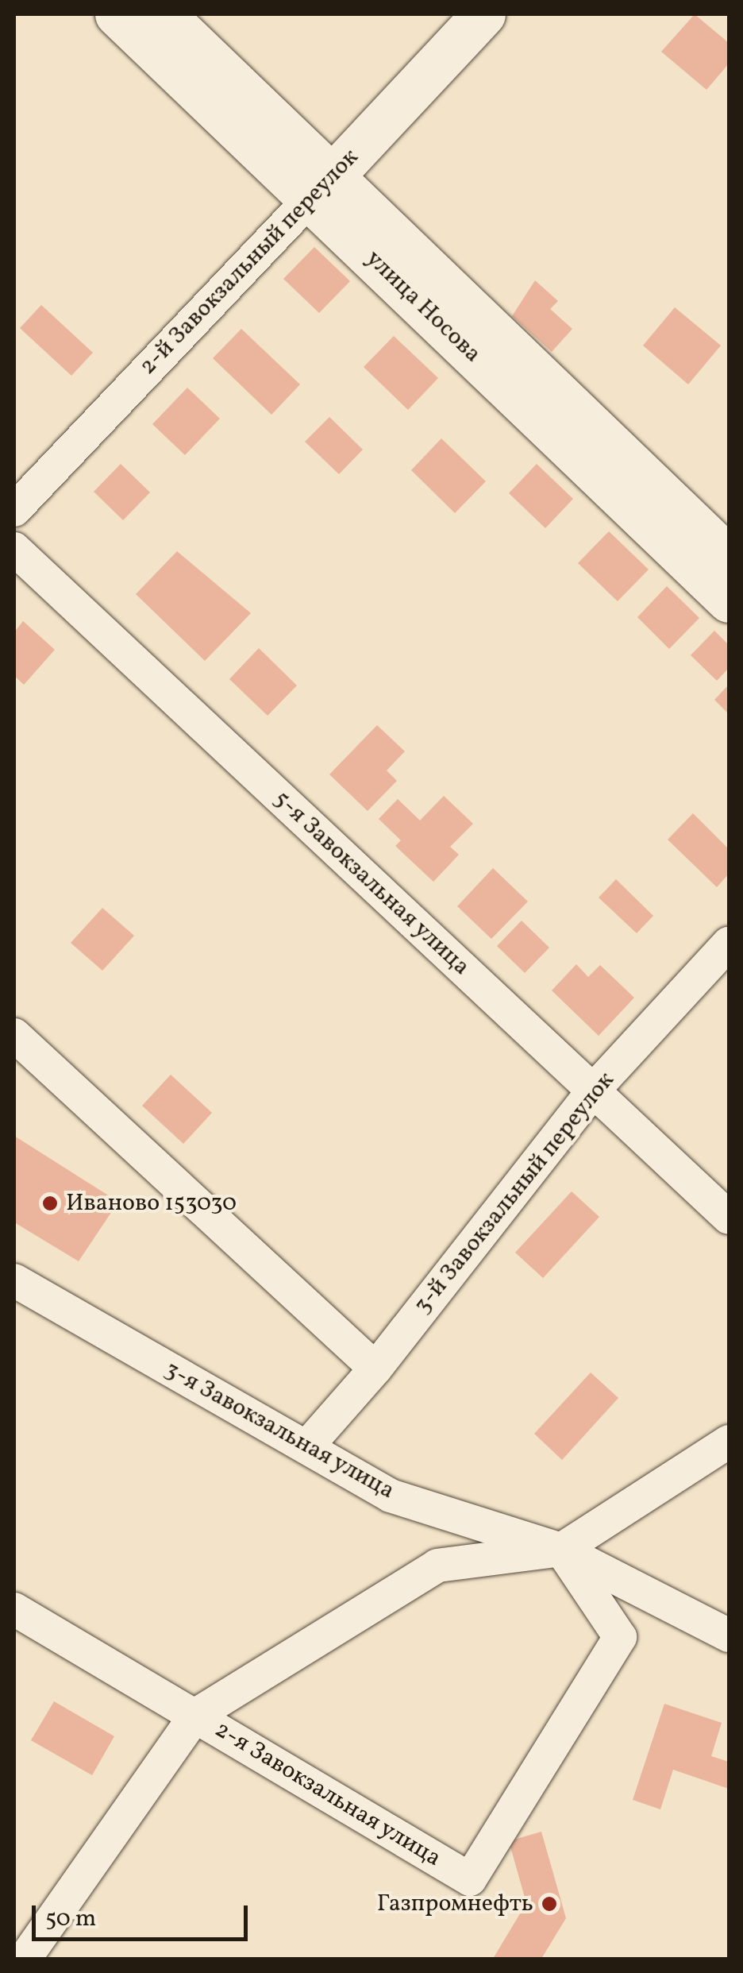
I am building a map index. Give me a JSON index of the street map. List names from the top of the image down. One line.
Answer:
{"streets":{"main road":["2-й Завокзальный переулок","улица Носова"],"street":["5-я Завокзальная улица","3-й Завокзальный переулок","3-я Завокзальная улица","2-я Завокзальная улица"]},"crossings":[["2-й Завокзальный переулок","улица Носова"],["5-я Завокзальная улица","3-й Завокзальный переулок"],["3-й Завокзальный переулок","3-я Завокзальная улица"],["3-я Завокзальная улица","2-я Завокзальная улица"]],"places":["Иваново 153030","Газпромнефть"],"scale_bar":"50 m"}
